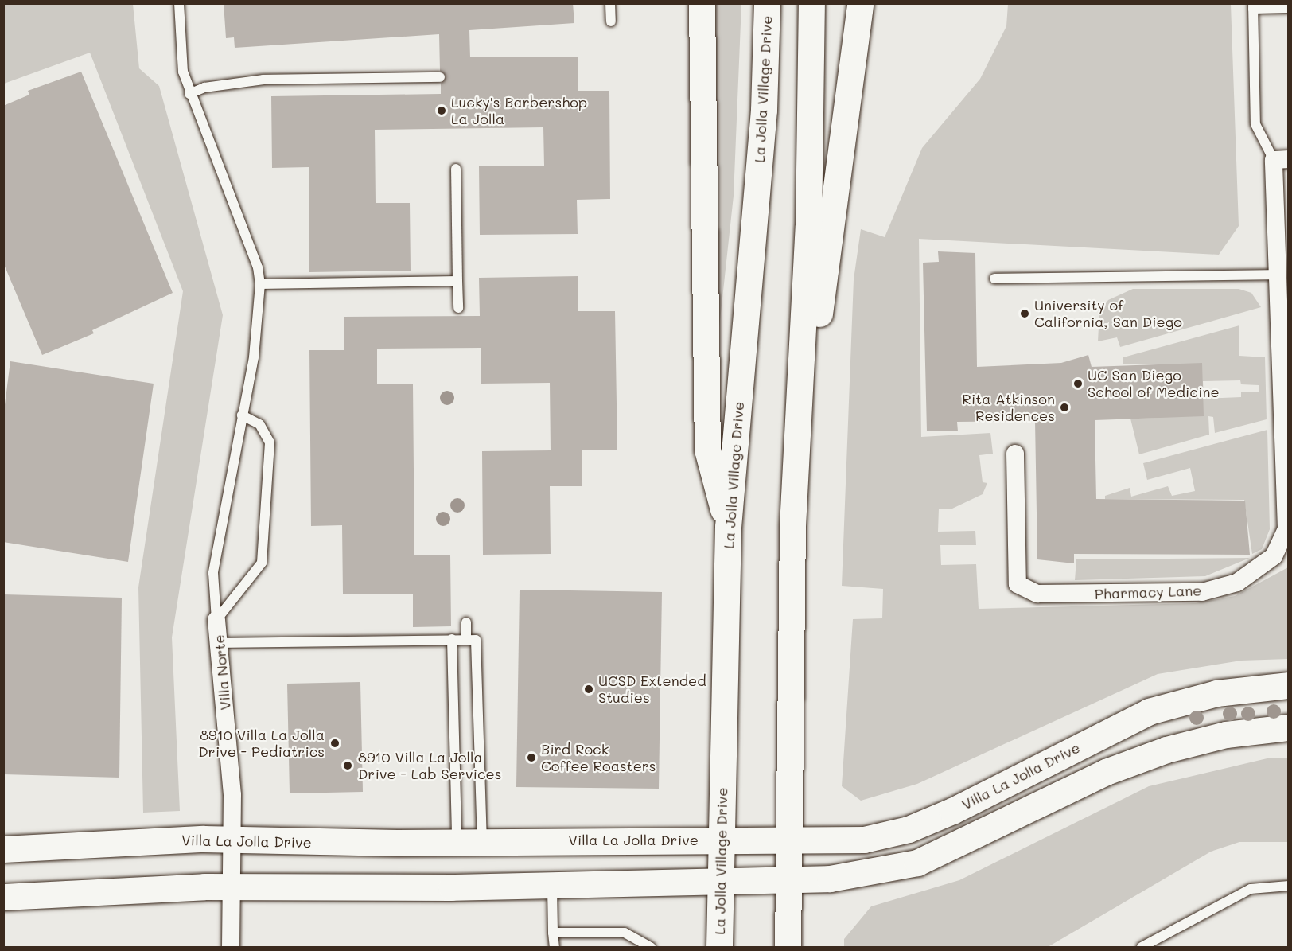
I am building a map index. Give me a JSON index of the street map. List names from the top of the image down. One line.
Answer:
{"streets":{"main road":["La Jolla Village Drive","Villa La Jolla Drive"],"street":["Pharmacy Lane","Villa Norte"]},"crossings":[["La Jolla Village Drive","Villa La Jolla Drive"],["Villa Norte","Villa La Jolla Drive"]],"places":["Lucky's Barbershop La Jolla","University of California, San Diego","UC San Diego School of Medicine","Rita Atkinson Residences","UCSD Extended Studies","8910 Villa La Jolla Drive - Pediatrics","Bird Rock Coffee Roasters","8910 Villa La Jolla Drive - Lab Services"]}
